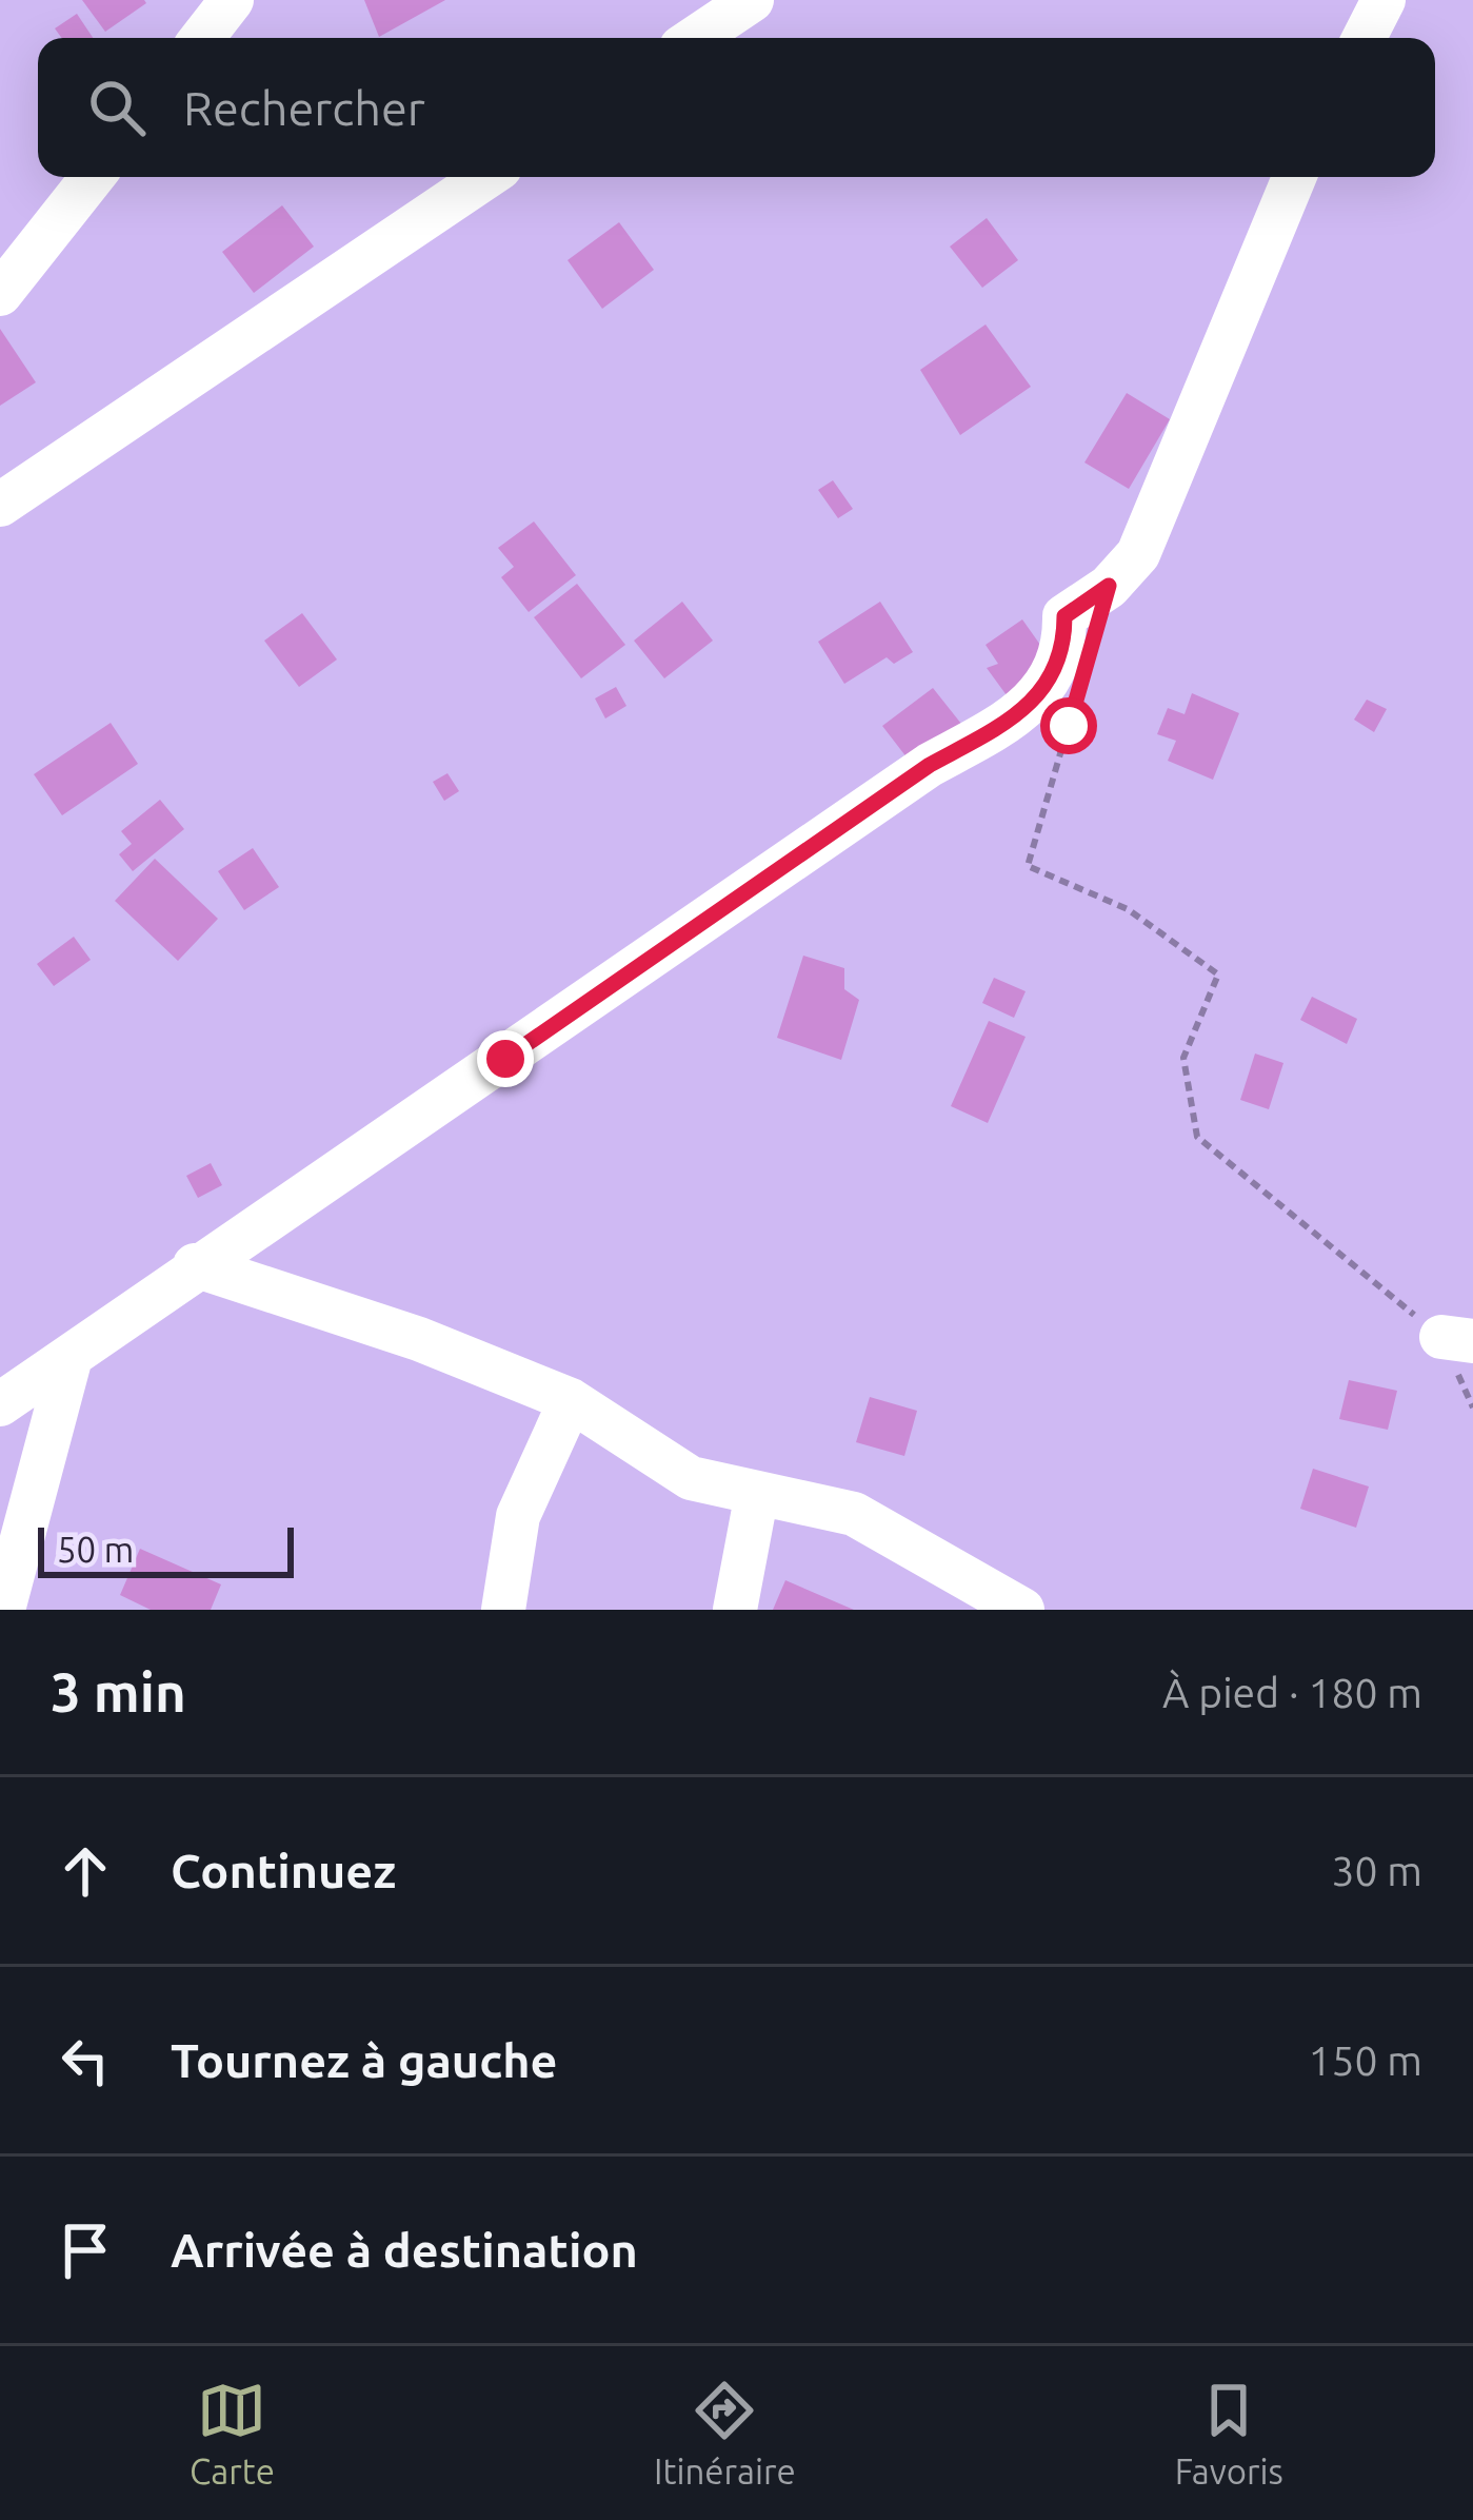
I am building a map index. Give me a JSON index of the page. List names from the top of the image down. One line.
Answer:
{"scale_bar":"50 m","page":{"search":"Rechercher","scale":"50 m","heading":["3 min","À pied · 180 m"],"list":[["Continuez","30 m"],["Tournez à gauche","150 m"],"Arrivée à destination"],"nav":["Carte","Itinéraire","Favoris"]}}
